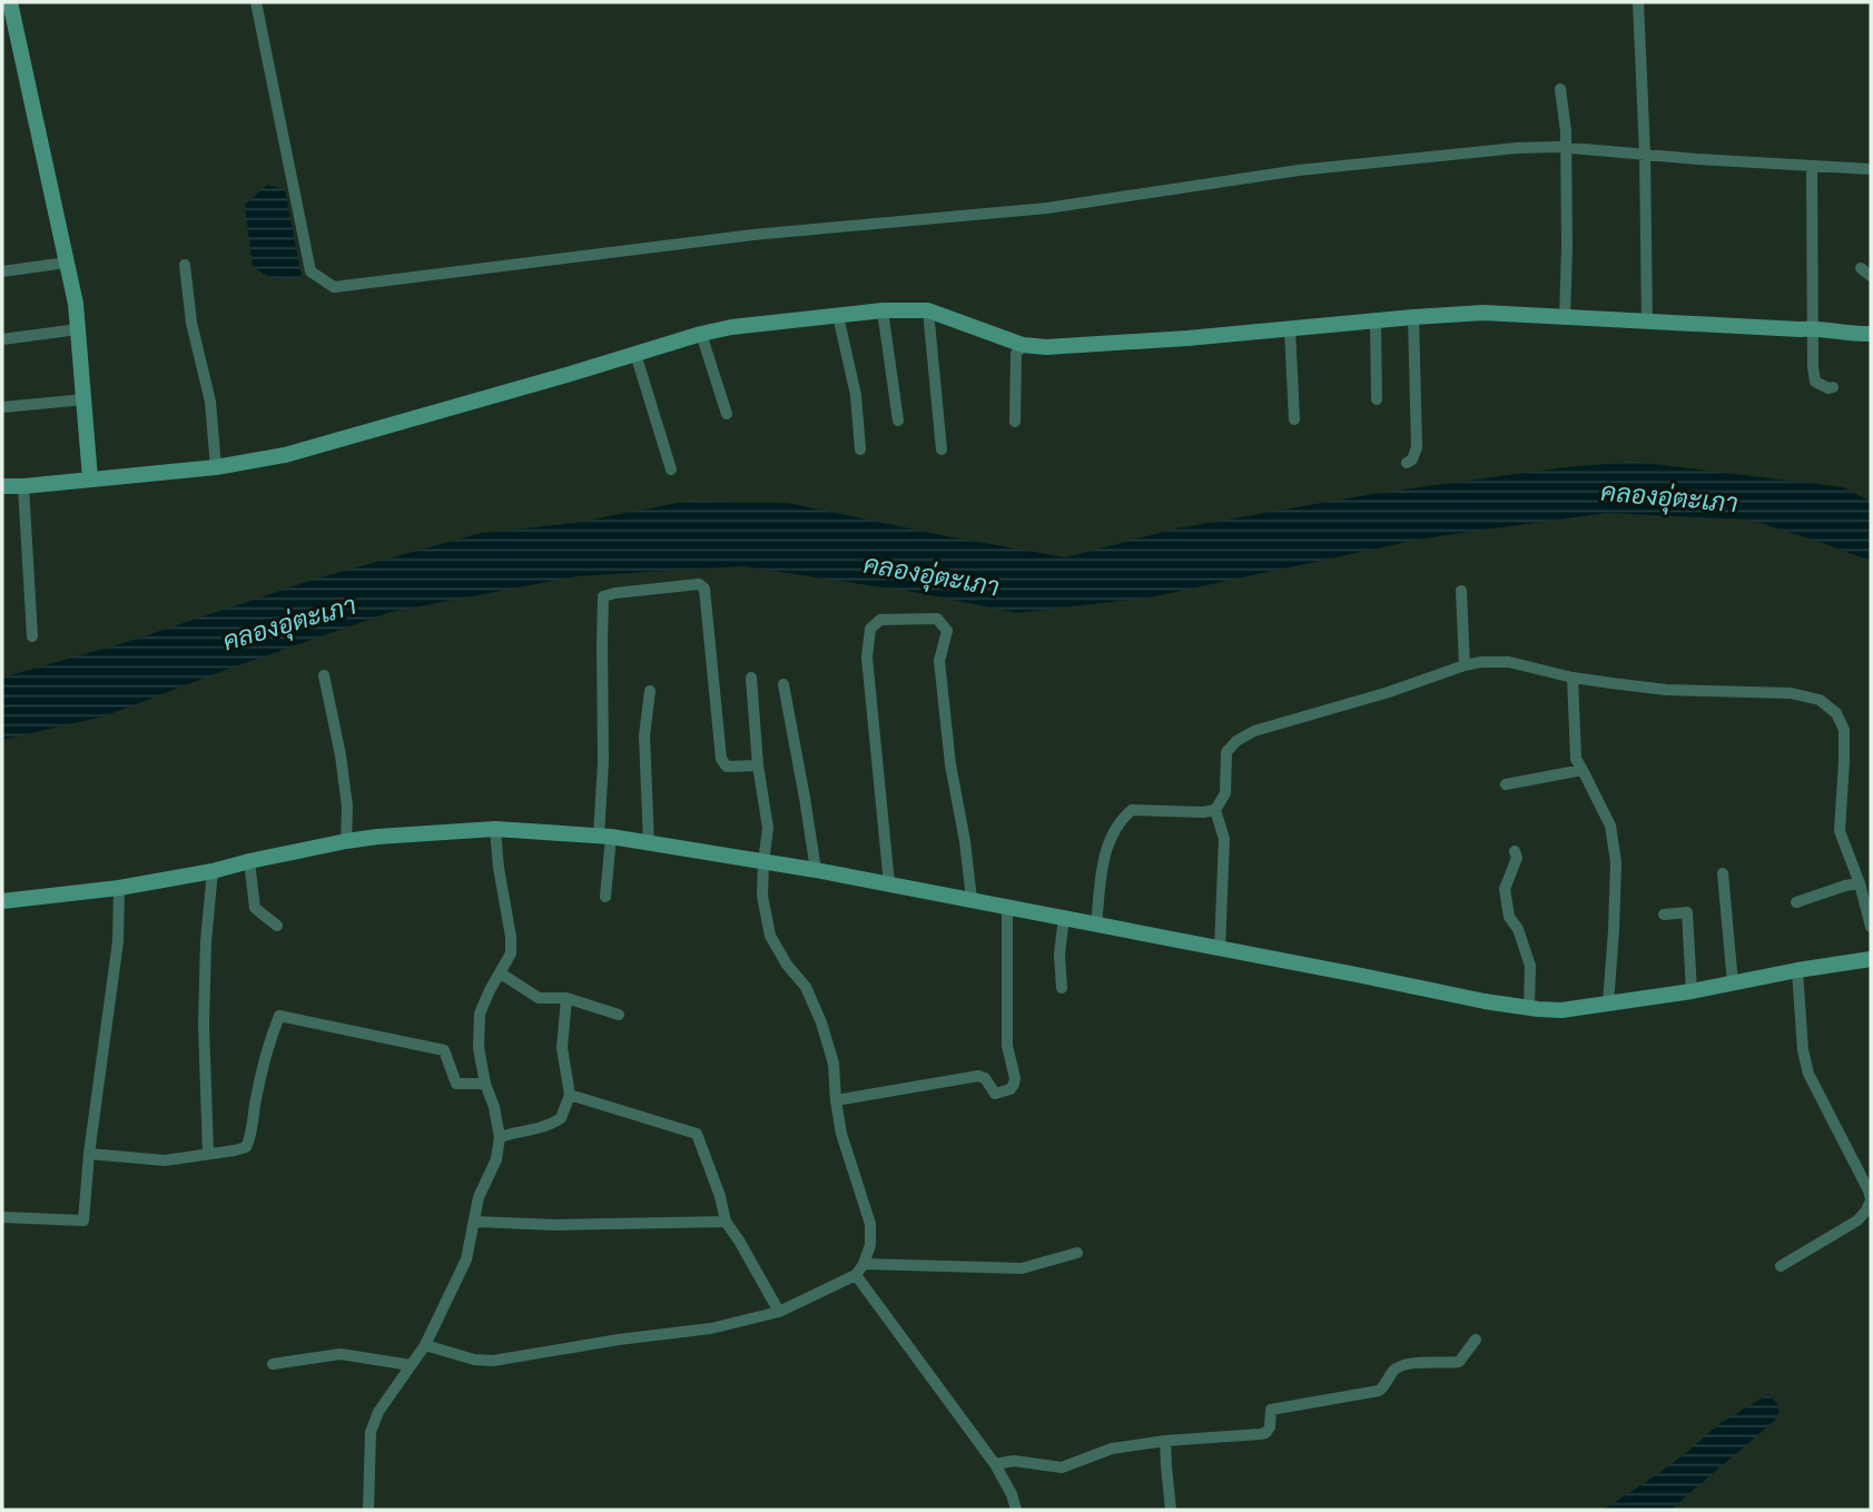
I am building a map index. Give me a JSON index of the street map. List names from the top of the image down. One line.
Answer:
{"water":["คลองอุ่ตะเภา"]}
